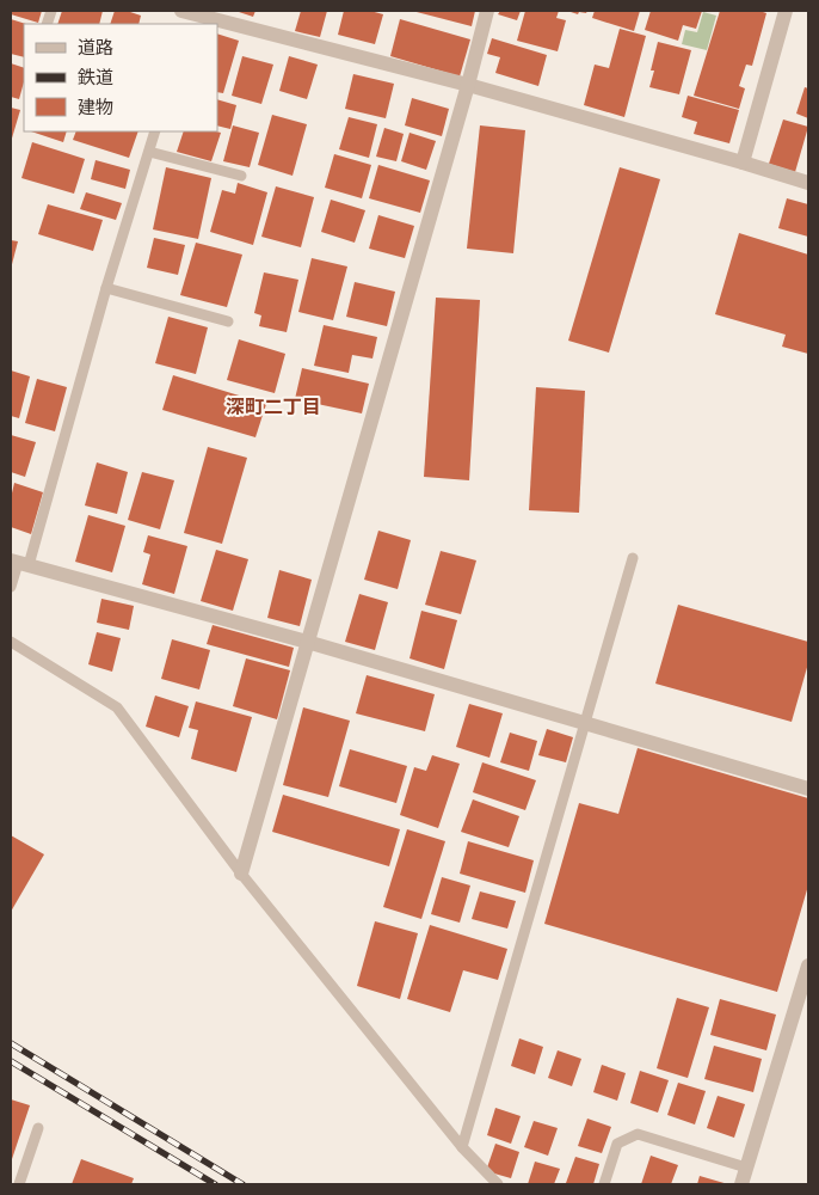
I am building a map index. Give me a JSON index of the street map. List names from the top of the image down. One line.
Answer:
{"districts":["深町二丁目"],"legend":["道路","鉄道","建物"]}
